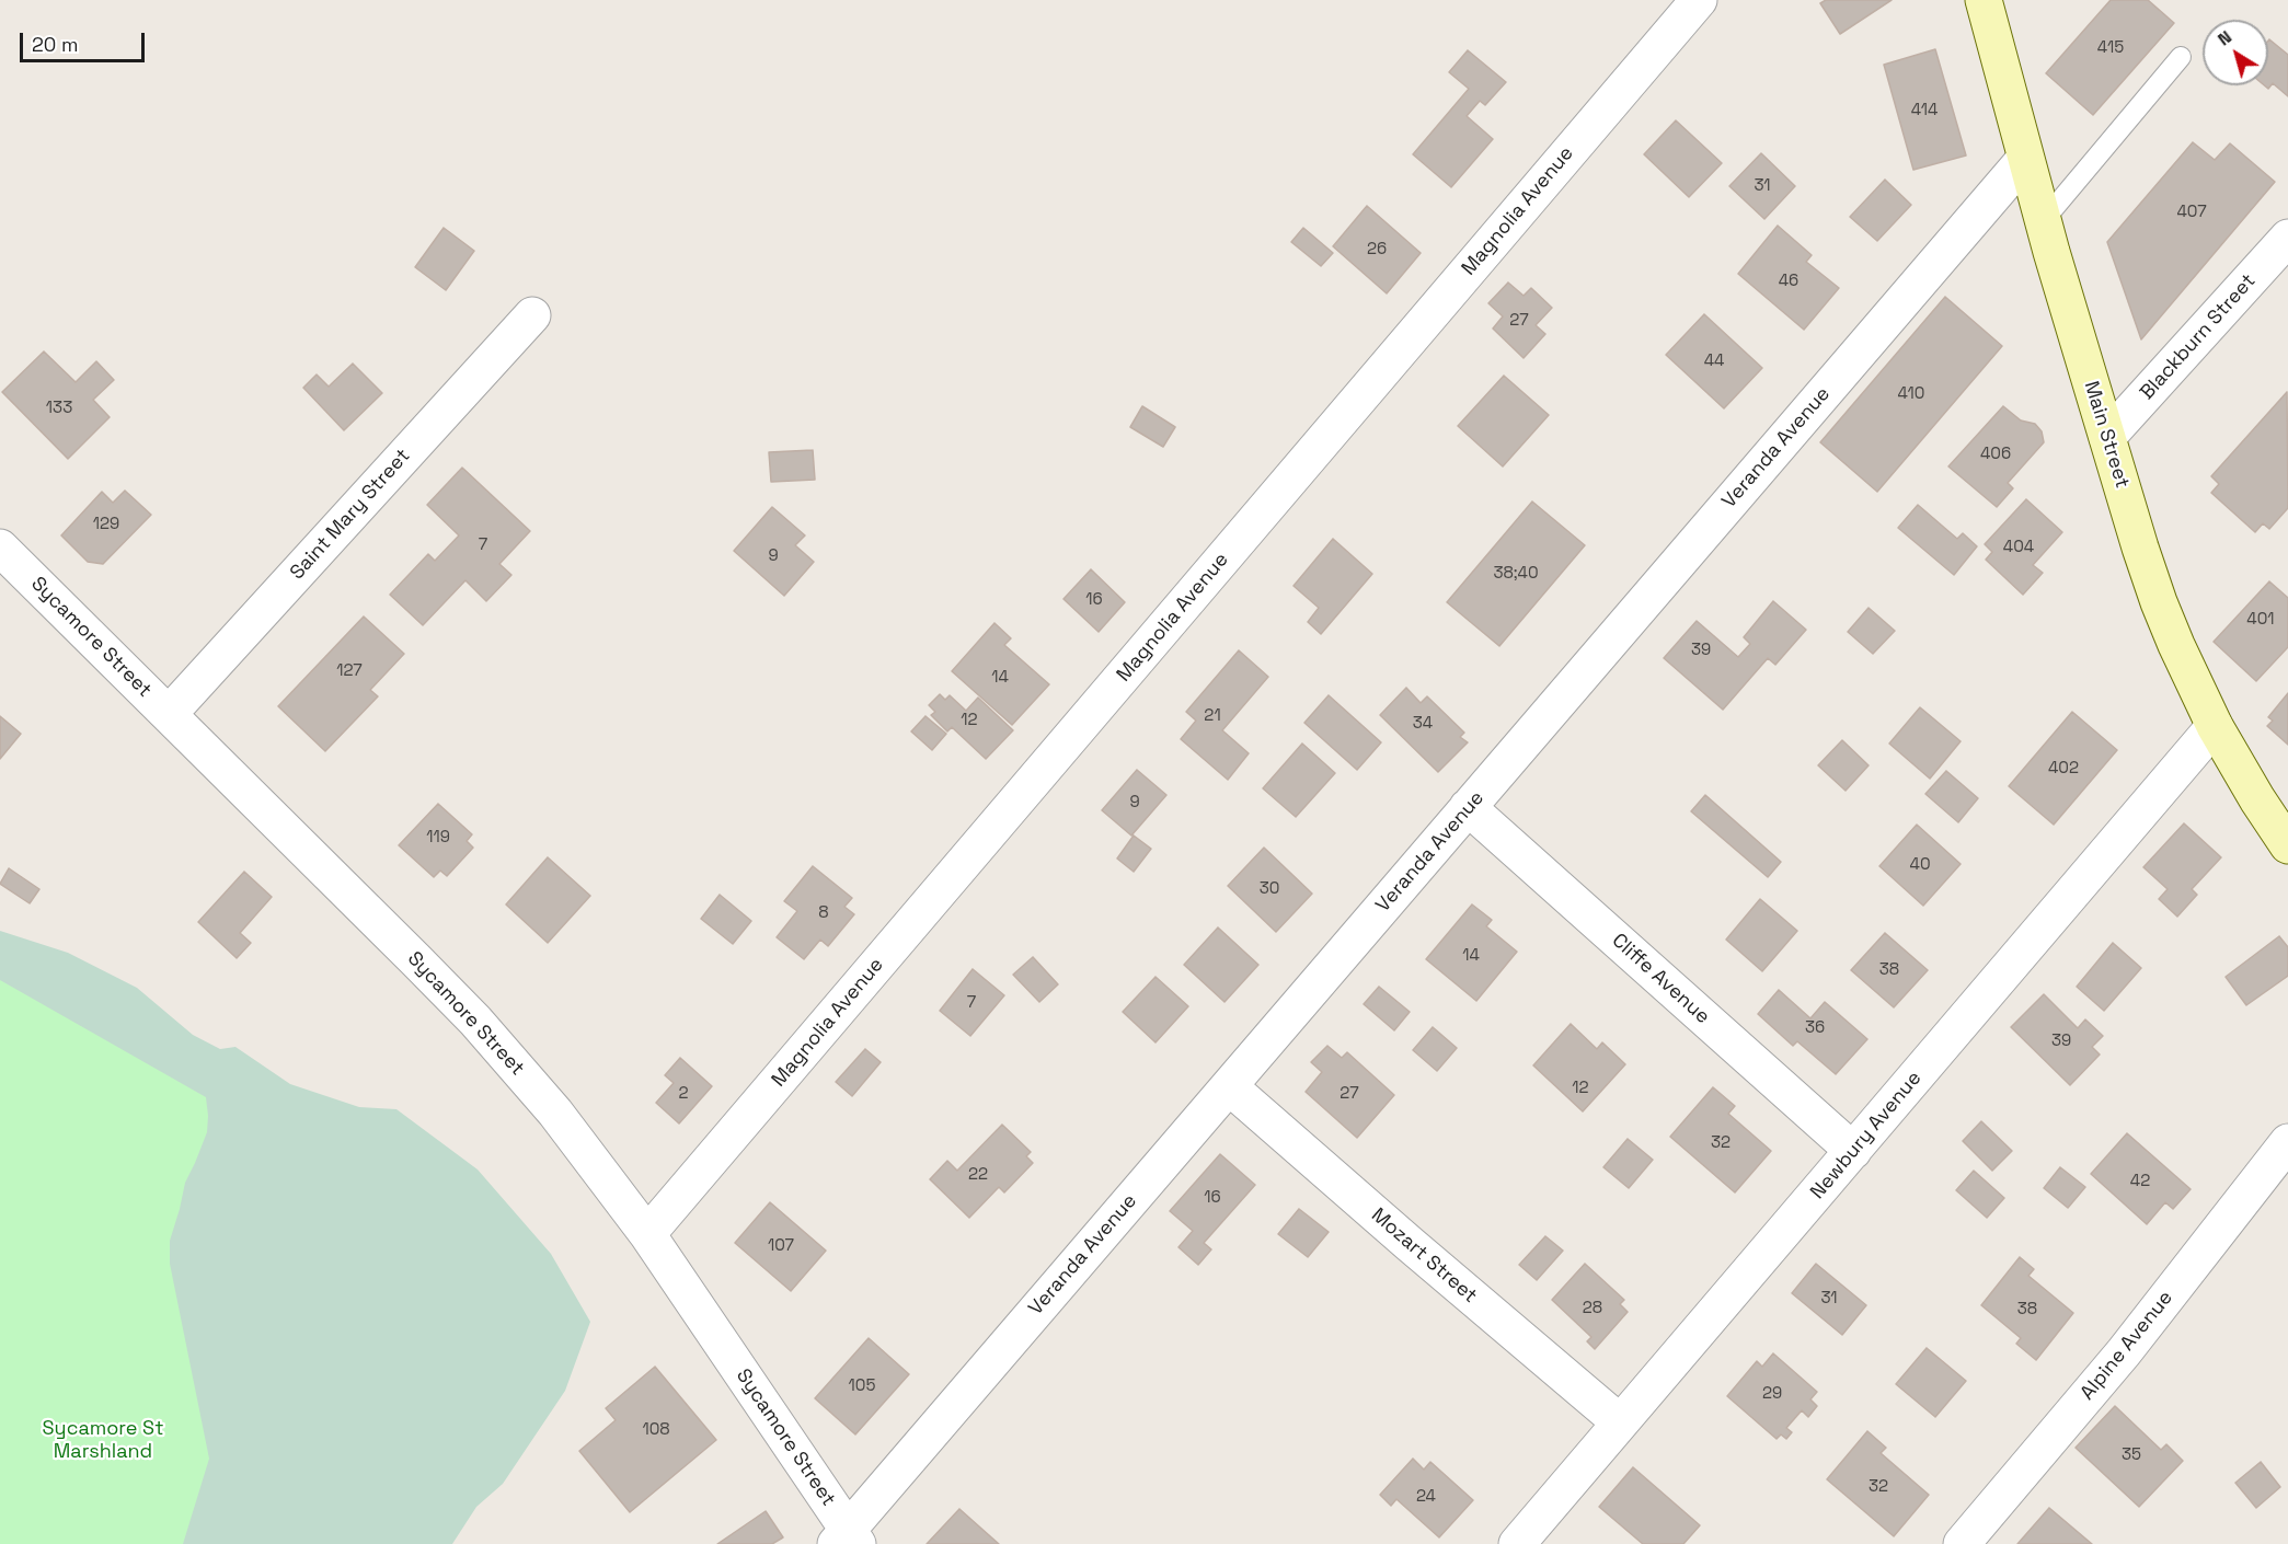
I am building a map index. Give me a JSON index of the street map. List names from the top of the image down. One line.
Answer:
{"streets":{"main road":["Main Street"],"street":["Magnolia Avenue","Blackburn Street","Veranda Avenue","Saint Mary Street","Sycamore Street","Cliffe Avenue","Newbury Avenue","Mozart Street","Alpine Avenue"]},"crossings":[["Magnolia Avenue","Sycamore Street"],["Blackburn Street","Main Street"],["Main Street","Veranda Avenue"],["Main Street","Newbury Avenue"],["Veranda Avenue","Sycamore Street"],["Veranda Avenue","Cliffe Avenue"],["Veranda Avenue","Mozart Street"],["Saint Mary Street","Sycamore Street"],["Cliffe Avenue","Newbury Avenue"],["Newbury Avenue","Mozart Street"]],"parks":["Sycamore St Marshland"],"house_numbers":["415","414","31","407","26","46","27","44","410","133","406","129","7","404","9","38;40","16","401","39","127","14","21","12","34","402","9","119","40","30","8","14","38","7","36","39","12","2","27","32","22","42","16","107","31","28","38","105","29","108","35","32","24"],"scale_bar":"20 m","north":"top left"}
